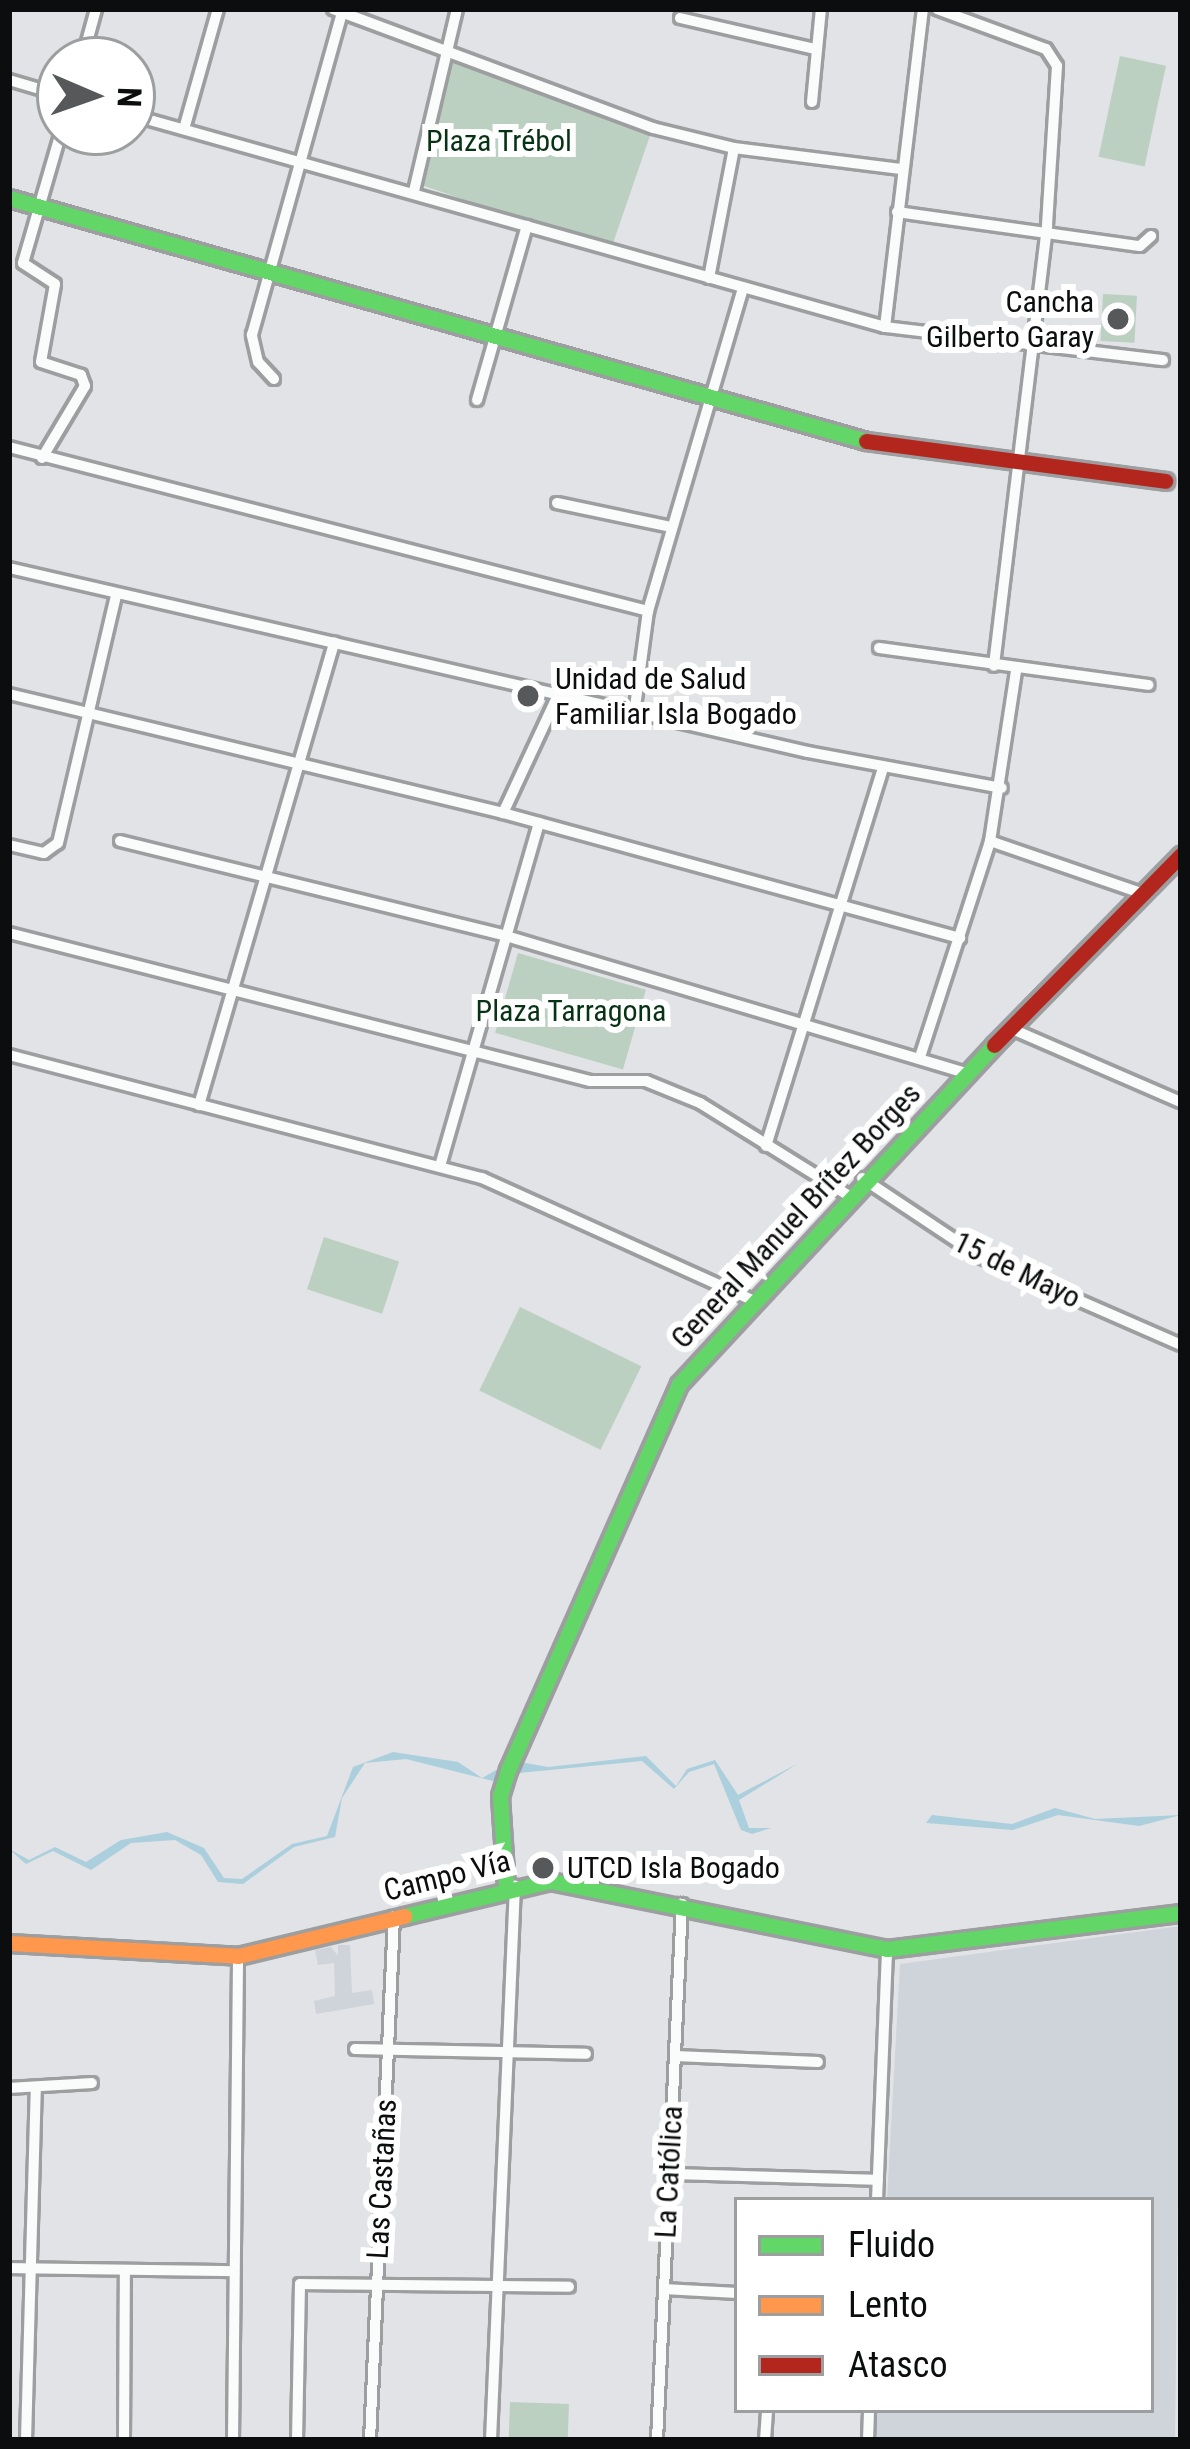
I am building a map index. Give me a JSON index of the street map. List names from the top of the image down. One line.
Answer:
{"streets":{"street":["General Manuel Brítez Borges","15 de Mayo","Campo Vía","La Católica","Las Castañas"]},"crossings":[["General Manuel Brítez Borges","15 de Mayo"],["General Manuel Brítez Borges","Campo Vía"],["Campo Vía","La Católica"],["Campo Vía","Las Castañas"]],"parks":["Plaza Trébol","Plaza Tarragona"],"places":["Cancha Gilberto Garay","Unidad de Salud Familiar Isla Bogado","UTCD Isla Bogado"],"legend":["Fluido","Lento","Atasco"],"north":"right"}
